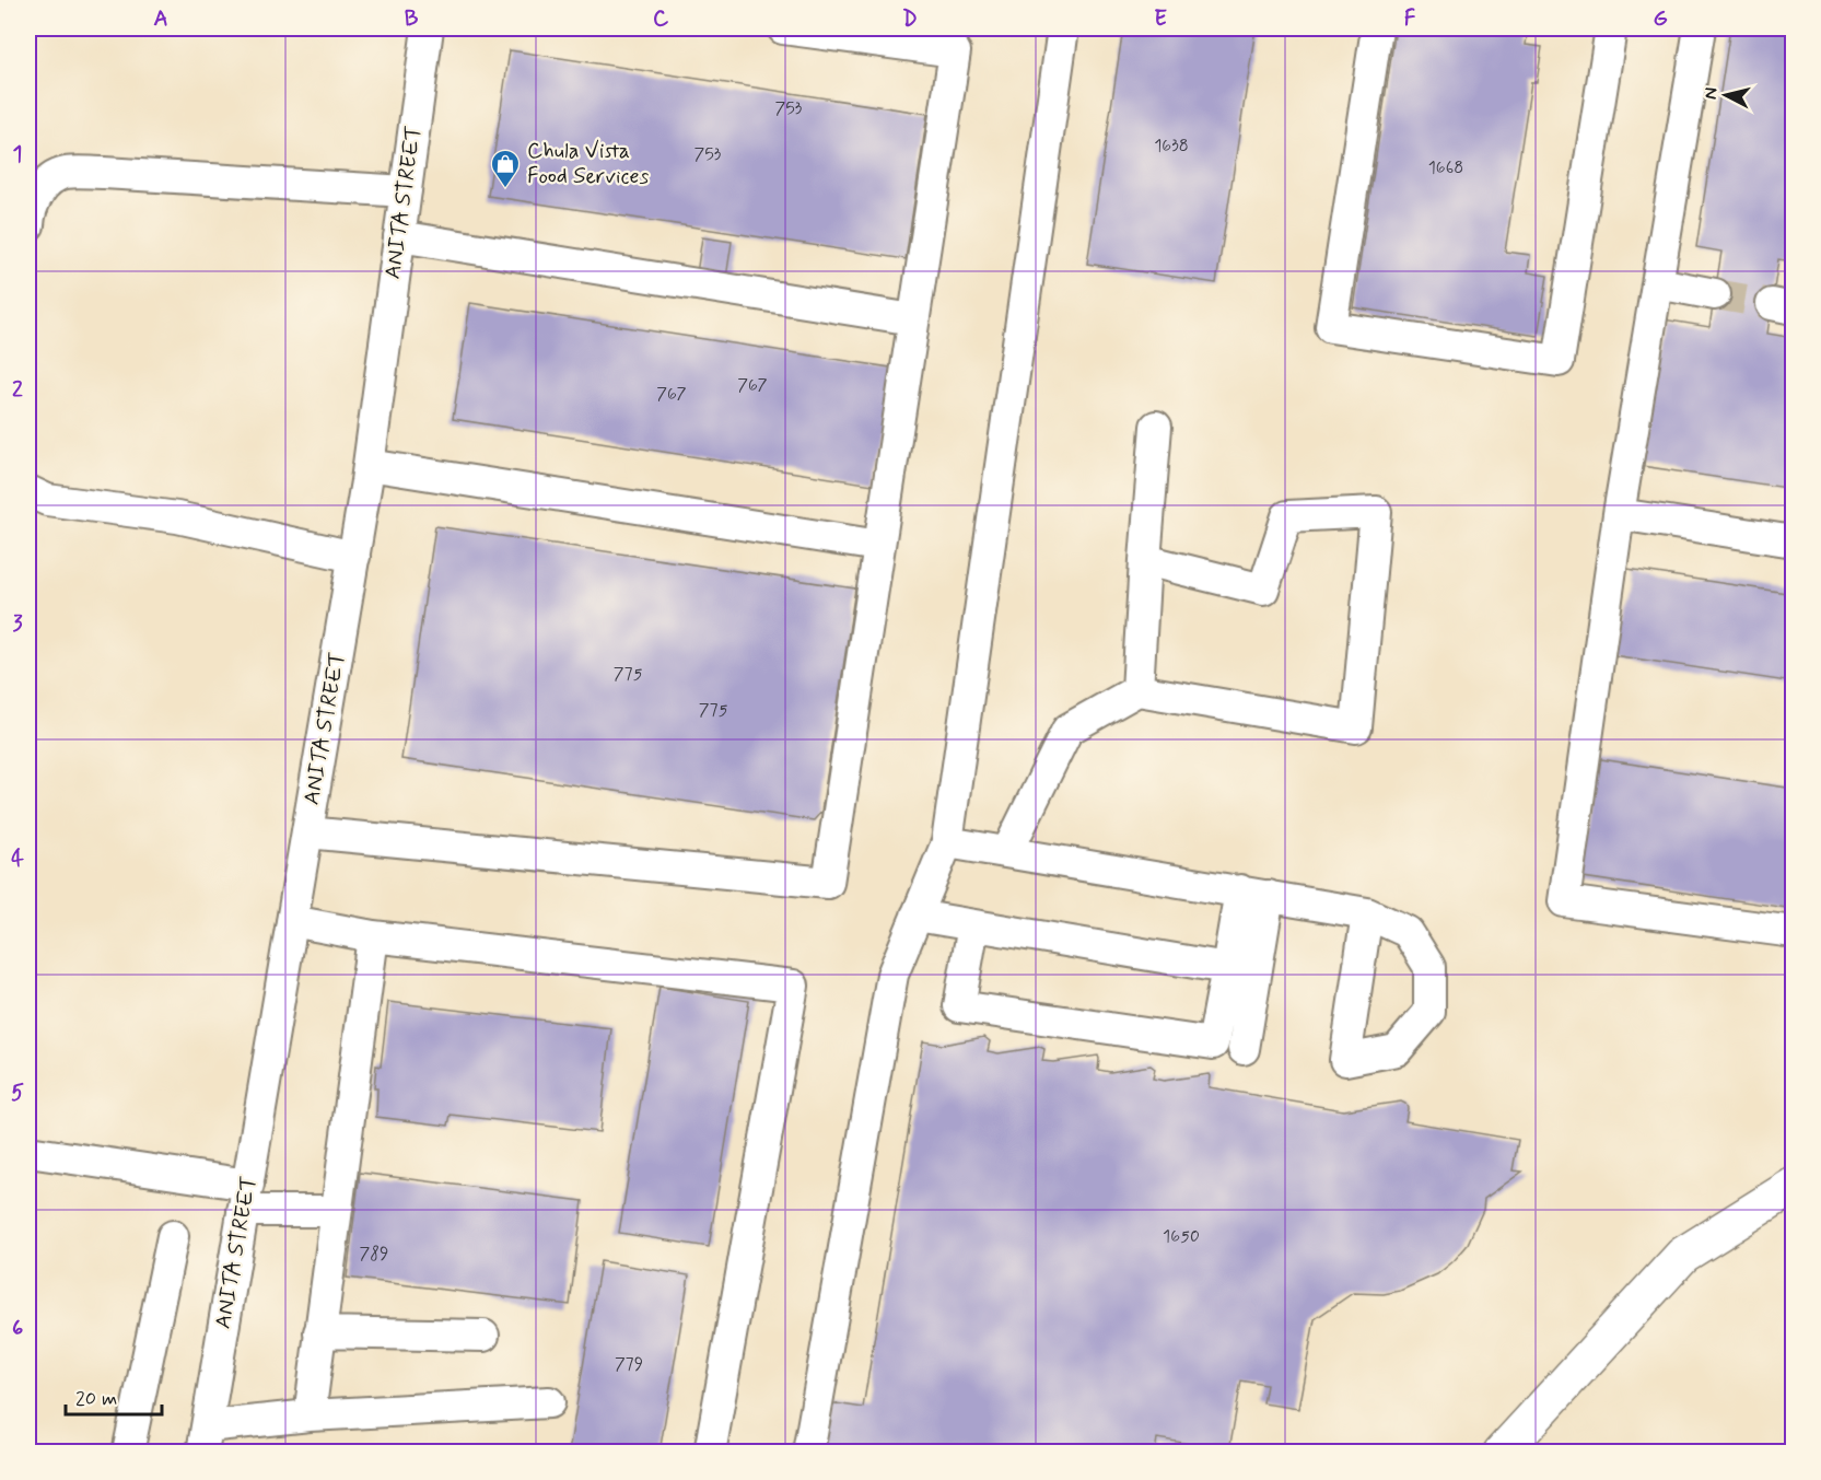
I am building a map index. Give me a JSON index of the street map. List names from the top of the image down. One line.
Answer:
{"streets":{"street":["ANITA STREET"]},"places":{"shop":["Chula Vista Food Services"]},"house_numbers":["753","1638","753","1668","767","767","775","775","1650","789","779"],"scale_bar":"20 m","north":"left","grid":{"columns":["A","B","C","D","E","F","G"],"rows":["1","2","3","4","5","6"]}}
